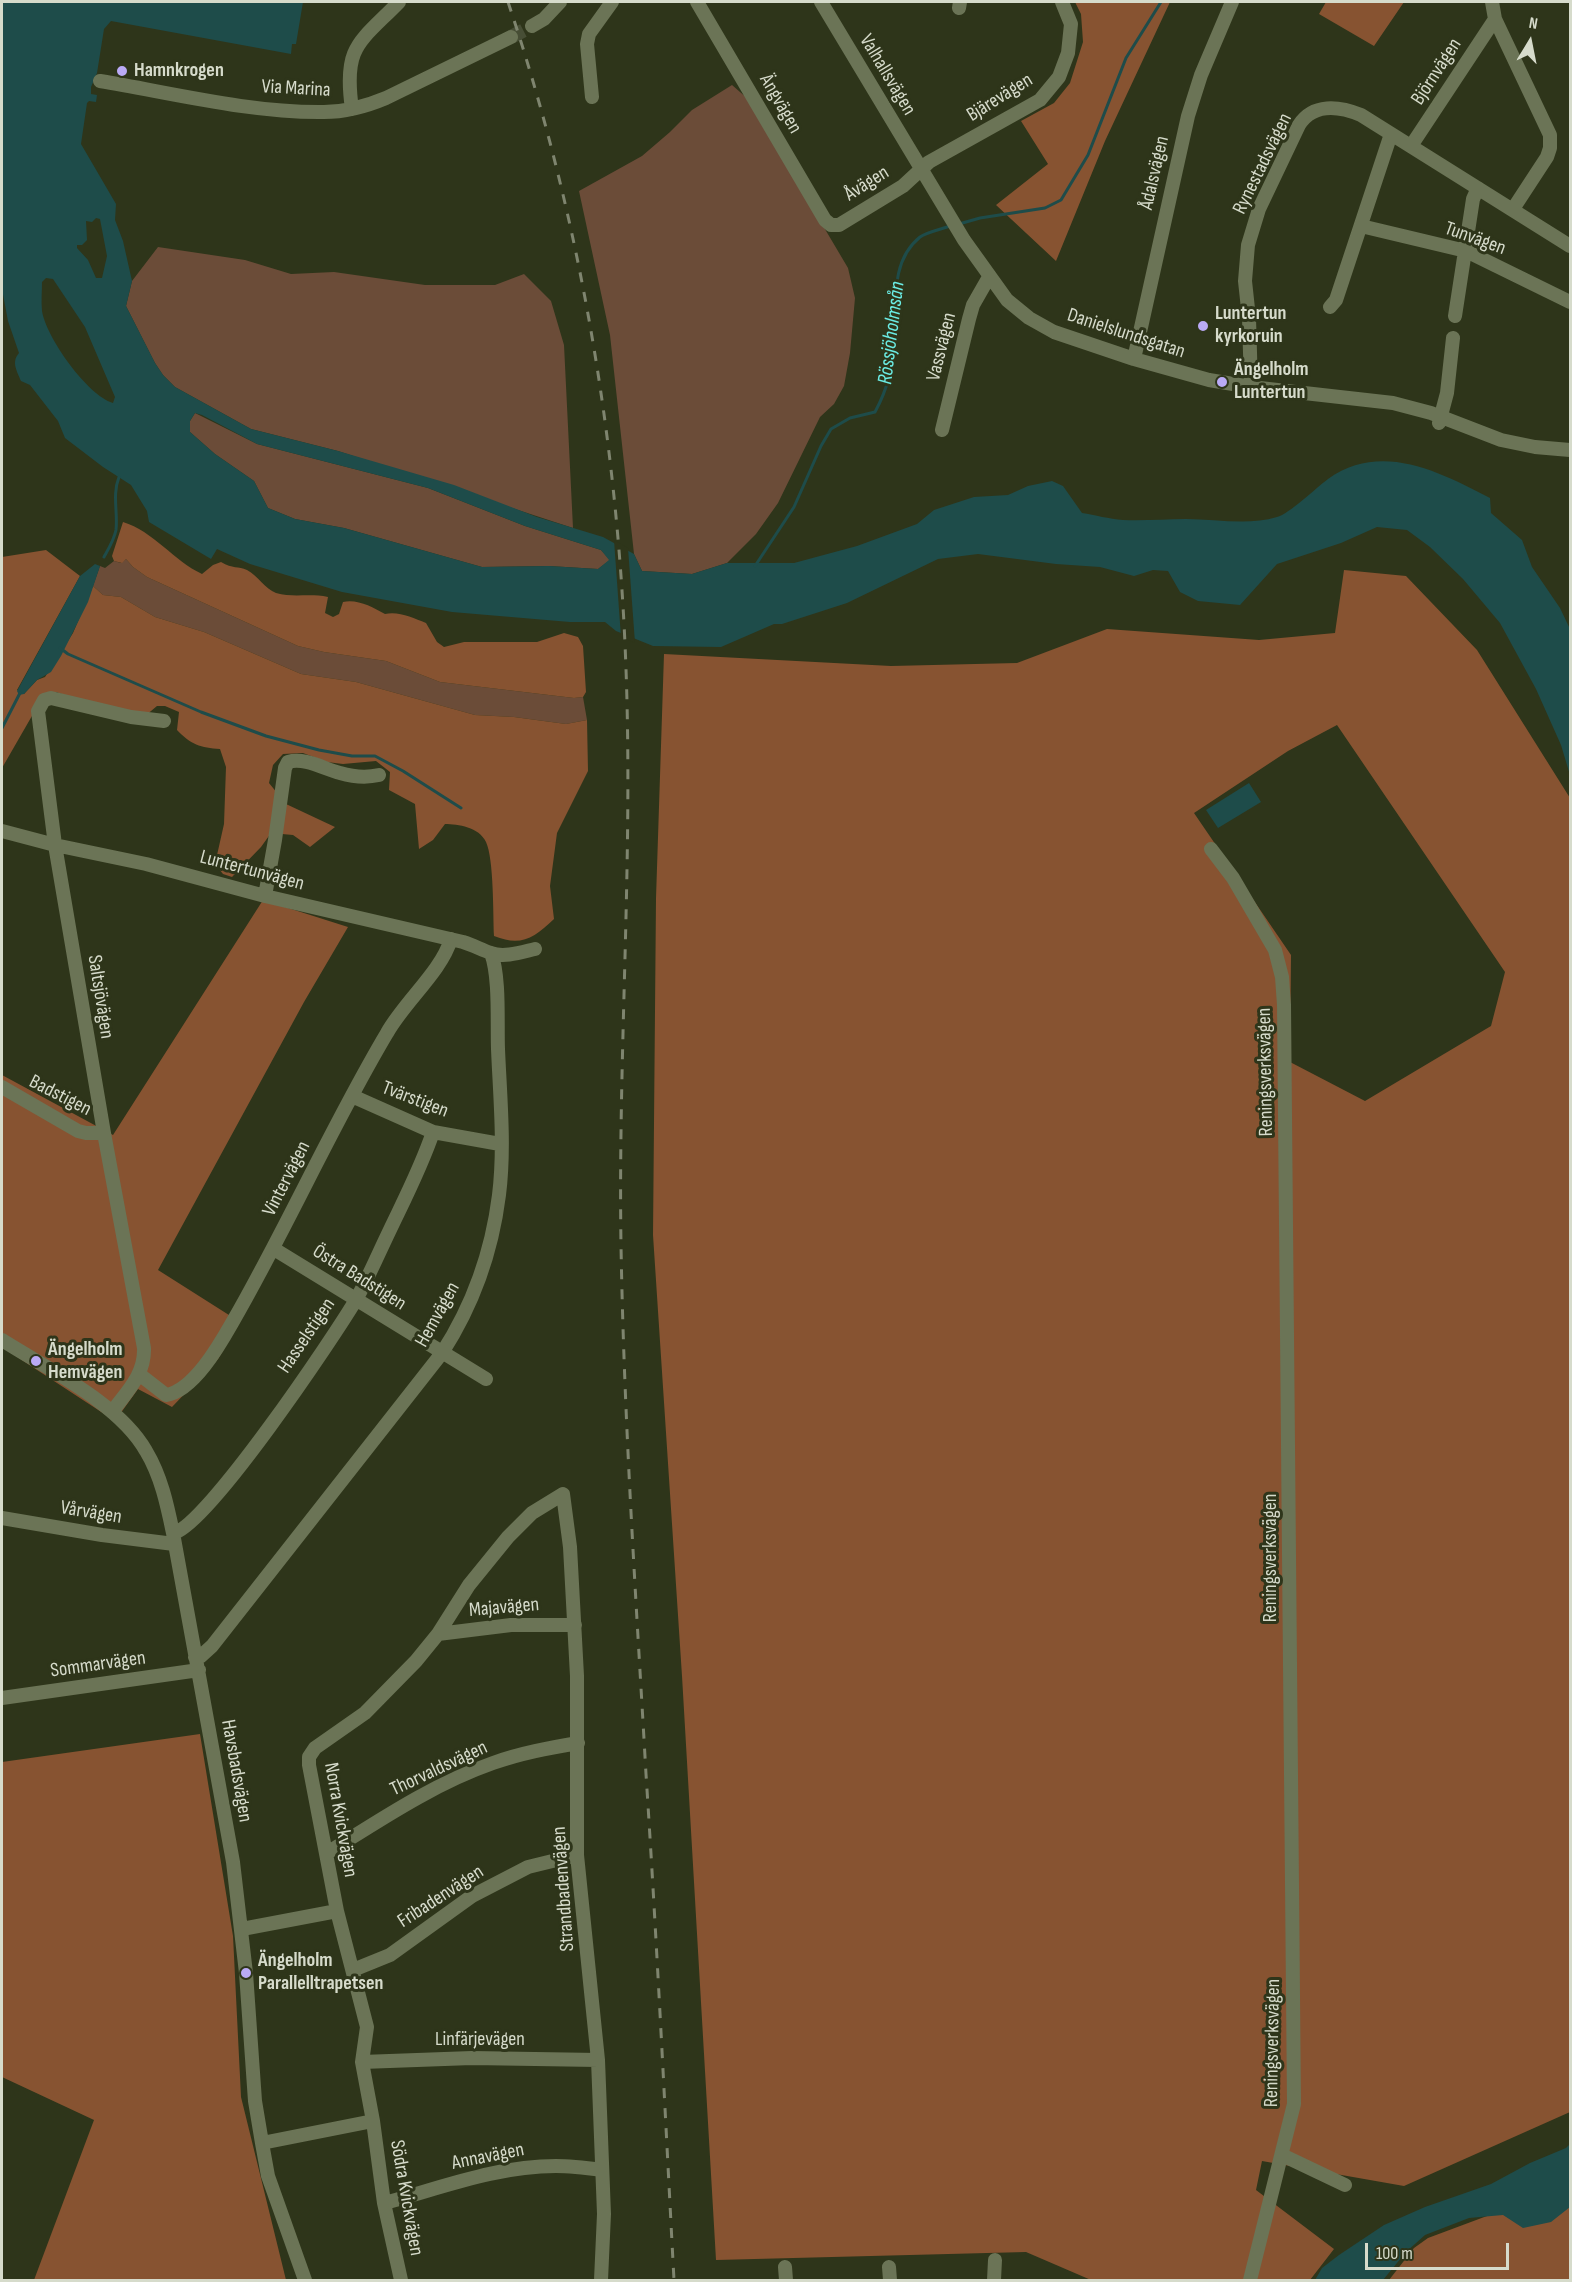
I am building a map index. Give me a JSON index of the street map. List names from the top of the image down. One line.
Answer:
{"streets":{"street":["Björnvägen","Valhallsvägen","Via Marina","Bjärevägen","Ängvägen","Rynestadsvägen","Ådalsvägen","Åvägen","Tunvägen","Danielslundsgatan","Vassvägen","Luntertunvägen","Saltsjövägen","Reningsverksvägen","Badstigen","Tvärstigen","Vintervägen","Östra Badstigen","Hemvägen","Hasselstigen","Vårvägen","Majavägen","Sommarvägen","Thorvaldsvägen","Havsbadsvägen","Norra Kvickvägen","Strandbadenvägen","Fribadenvägen","Linfärjevägen","Annavägen","Södra Kvickvägen"]},"crossings":[["Björnvägen","Rynestadsvägen"],["Valhallsvägen","Bjärevägen"],["Valhallsvägen","Åvägen"],["Valhallsvägen","Danielslundsgatan"],["Bjärevägen","Åvägen"],["Bjärevägen","Danielslundsgatan"],["Ängvägen","Åvägen"],["Rynestadsvägen","Danielslundsgatan"],["Ådalsvägen","Danielslundsgatan"],["Åvägen","Danielslundsgatan"],["Danielslundsgatan","Vassvägen"],["Luntertunvägen","Saltsjövägen"],["Luntertunvägen","Vintervägen"],["Luntertunvägen","Hemvägen"],["Saltsjövägen","Badstigen"],["Saltsjövägen","Vintervägen"],["Saltsjövägen","Havsbadsvägen"],["Tvärstigen","Vintervägen"],["Tvärstigen","Hemvägen"],["Tvärstigen","Hasselstigen"],["Vintervägen","Östra Badstigen"],["Östra Badstigen","Hemvägen"],["Östra Badstigen","Hasselstigen"],["Hemvägen","Sommarvägen"],["Hemvägen","Havsbadsvägen"],["Hasselstigen","Vårvägen"],["Hasselstigen","Havsbadsvägen"],["Vårvägen","Havsbadsvägen"],["Majavägen","Norra Kvickvägen"],["Majavägen","Strandbadenvägen"],["Sommarvägen","Havsbadsvägen"],["Thorvaldsvägen","Norra Kvickvägen"],["Thorvaldsvägen","Strandbadenvägen"],["Havsbadsvägen","Södra Kvickvägen"],["Norra Kvickvägen","Strandbadenvägen"],["Strandbadenvägen","Fribadenvägen"],["Strandbadenvägen","Linfärjevägen"],["Strandbadenvägen","Annavägen"],["Fribadenvägen","Södra Kvickvägen"],["Linfärjevägen","Södra Kvickvägen"],["Annavägen","Södra Kvickvägen"]],"water":["Rössjöholmsån"],"places":["Hamnkrogen","Luntertun kyrkoruin","Ängelholm Luntertun","Ängelholm Hemvägen","Ängelholm Parallelltrapetsen"],"scale_bar":"100 m","north":"top"}
